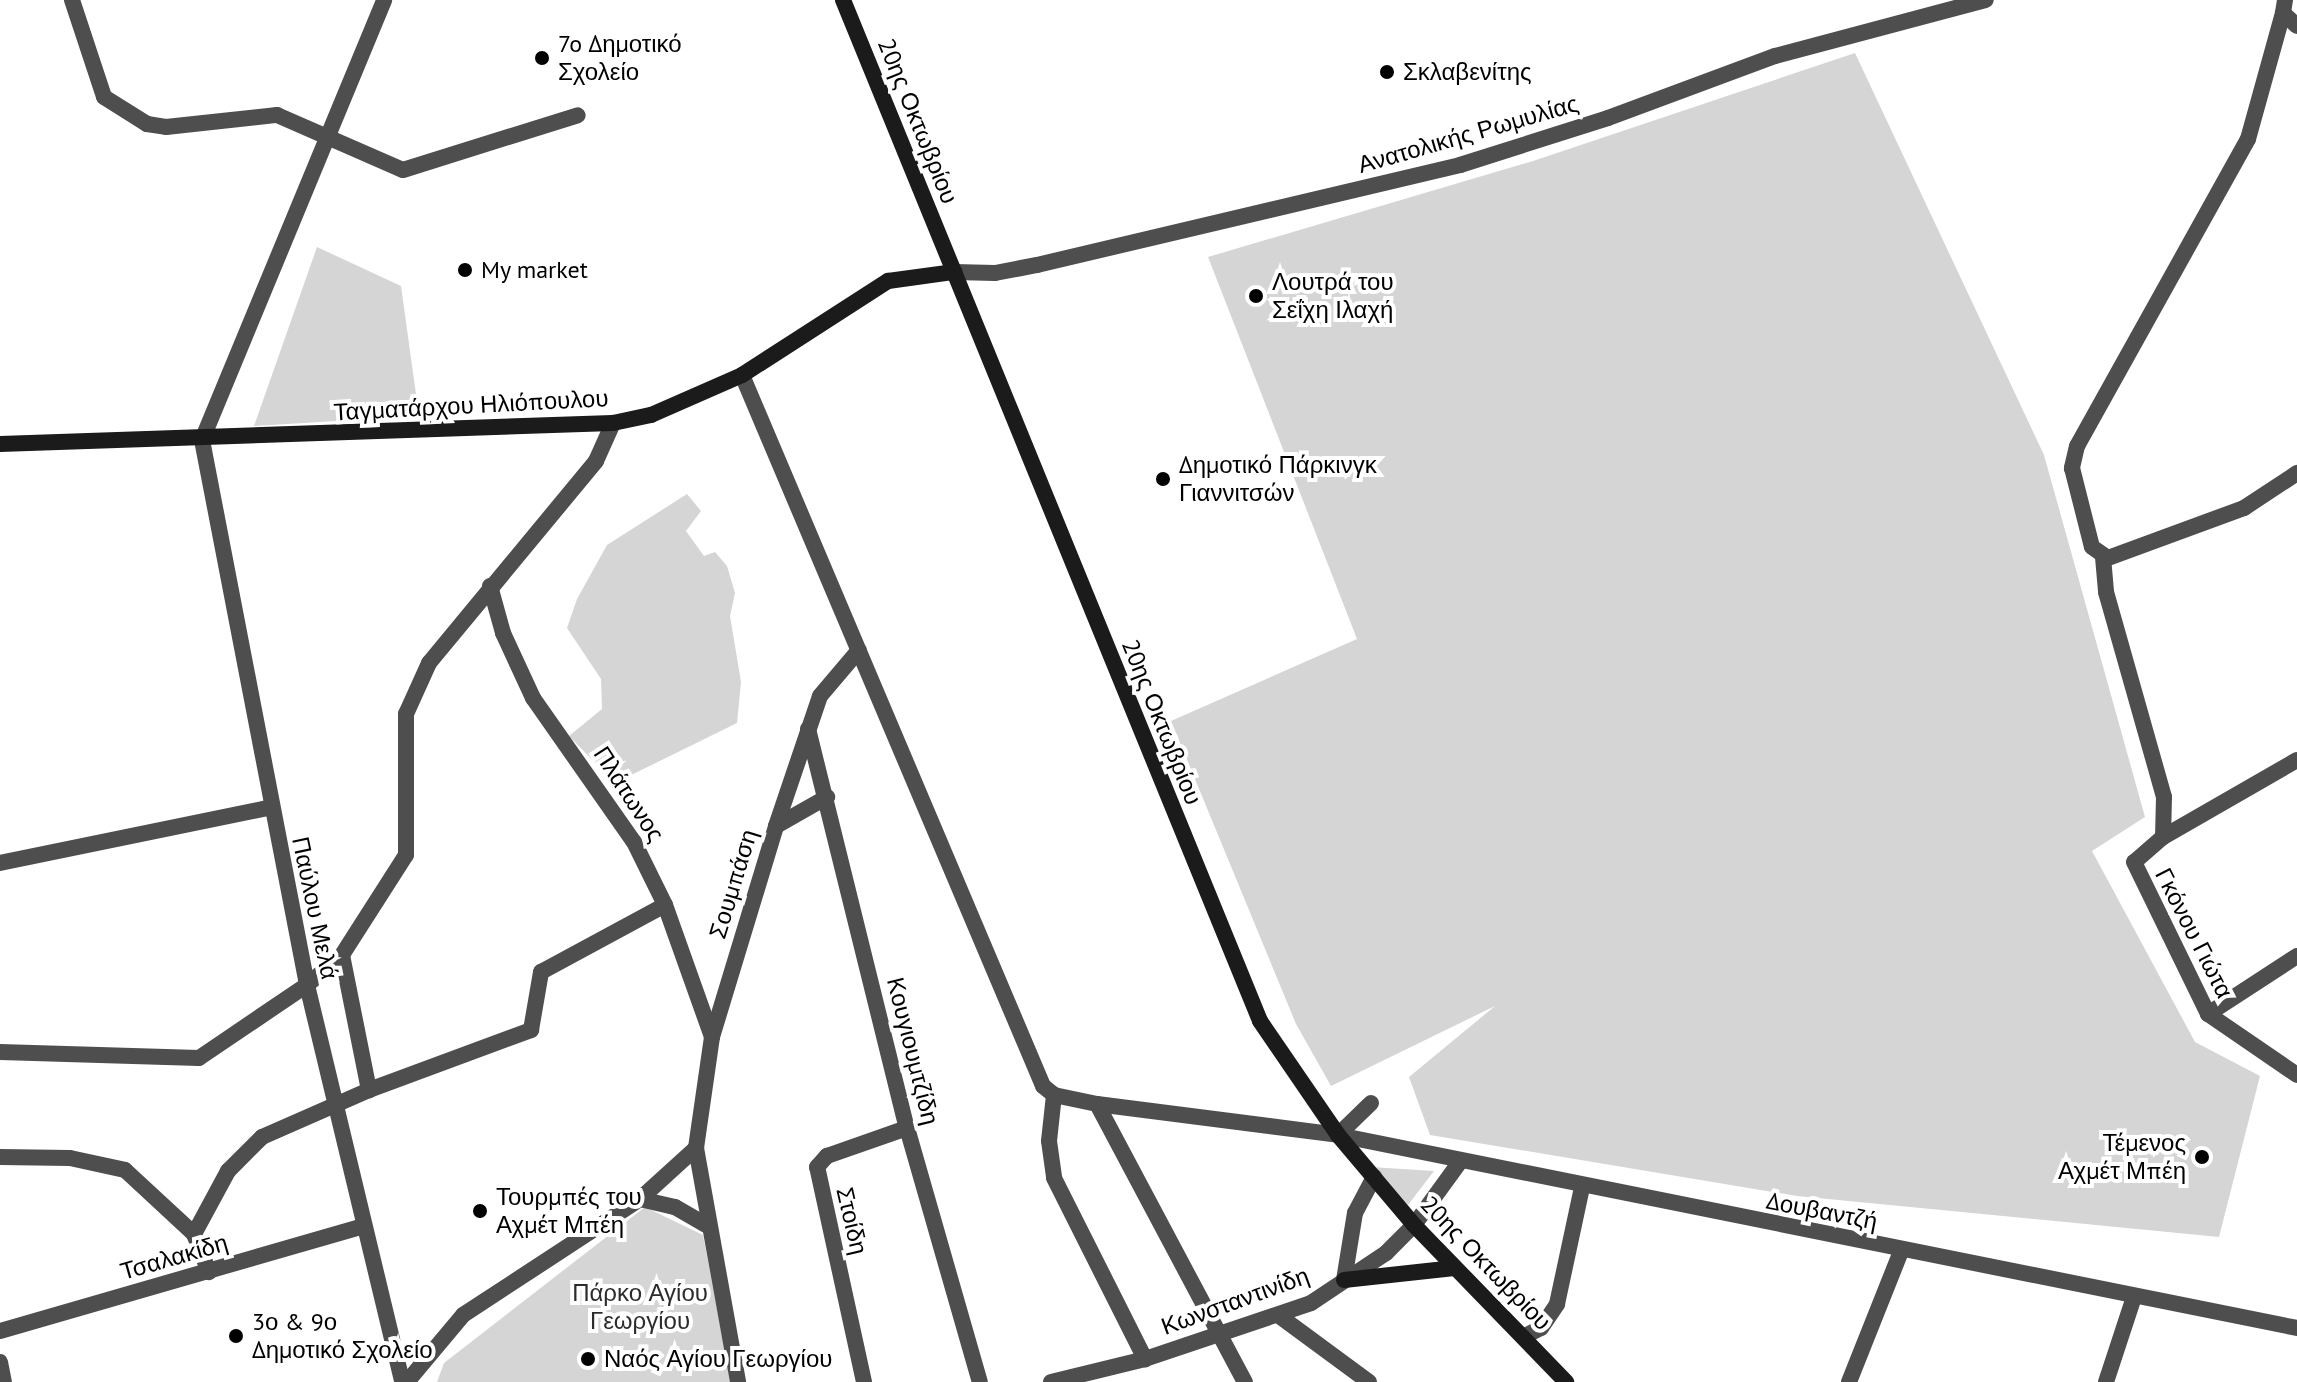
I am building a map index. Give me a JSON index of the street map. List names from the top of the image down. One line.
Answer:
{"streets":{"main road":["20ης Οκτωβρίου","Ταγματάρχου Ηλιόπουλου"],"street":["Ανατολικής Ρωμυλίας","Πλάτωνος","Σουμπάση","Παύλου Μελά","Γκόνου Γιώτα","Κουγιουμτζίδη","Δουβαντζή","Στοίδη","Τσαλακίδη","Κωνσταντινίδη"]},"crossings":[["20ης Οκτωβρίου","Ανατολικής Ρωμυλίας"],["20ης Οκτωβρίου","Ταγματάρχου Ηλιόπουλου"],["20ης Οκτωβρίου","Δουβαντζή"],["20ης Οκτωβρίου","Κωνσταντινίδη"],["Ανατολικής Ρωμυλίας","Ταγματάρχου Ηλιόπουλου"],["Ταγματάρχου Ηλιόπουλου","Παύλου Μελά"],["Πλάτωνος","Σουμπάση"],["Σουμπάση","Κουγιουμτζίδη"],["Παύλου Μελά","Τσαλακίδη"],["Κουγιουμτζίδη","Στοίδη"],["Δουβαντζή","Κωνσταντινίδη"]],"parks":["Πάρκο Αγίου Γεωργίου"],"places":["7o Δημοτικό Σχολείο","Σκλαβενίτης","My market","Λουτρά του Σεΐχη Ιλαχή","Δημοτικό Πάρκινγκ Γιαννιτσών","Τέμενος Αχμέτ Μπέη","Τουρμπές του Αχμέτ Μπέη","3ο & 9ο Δημοτικό Σχολείο","Ναός Αγίου Γεωργίου"]}
